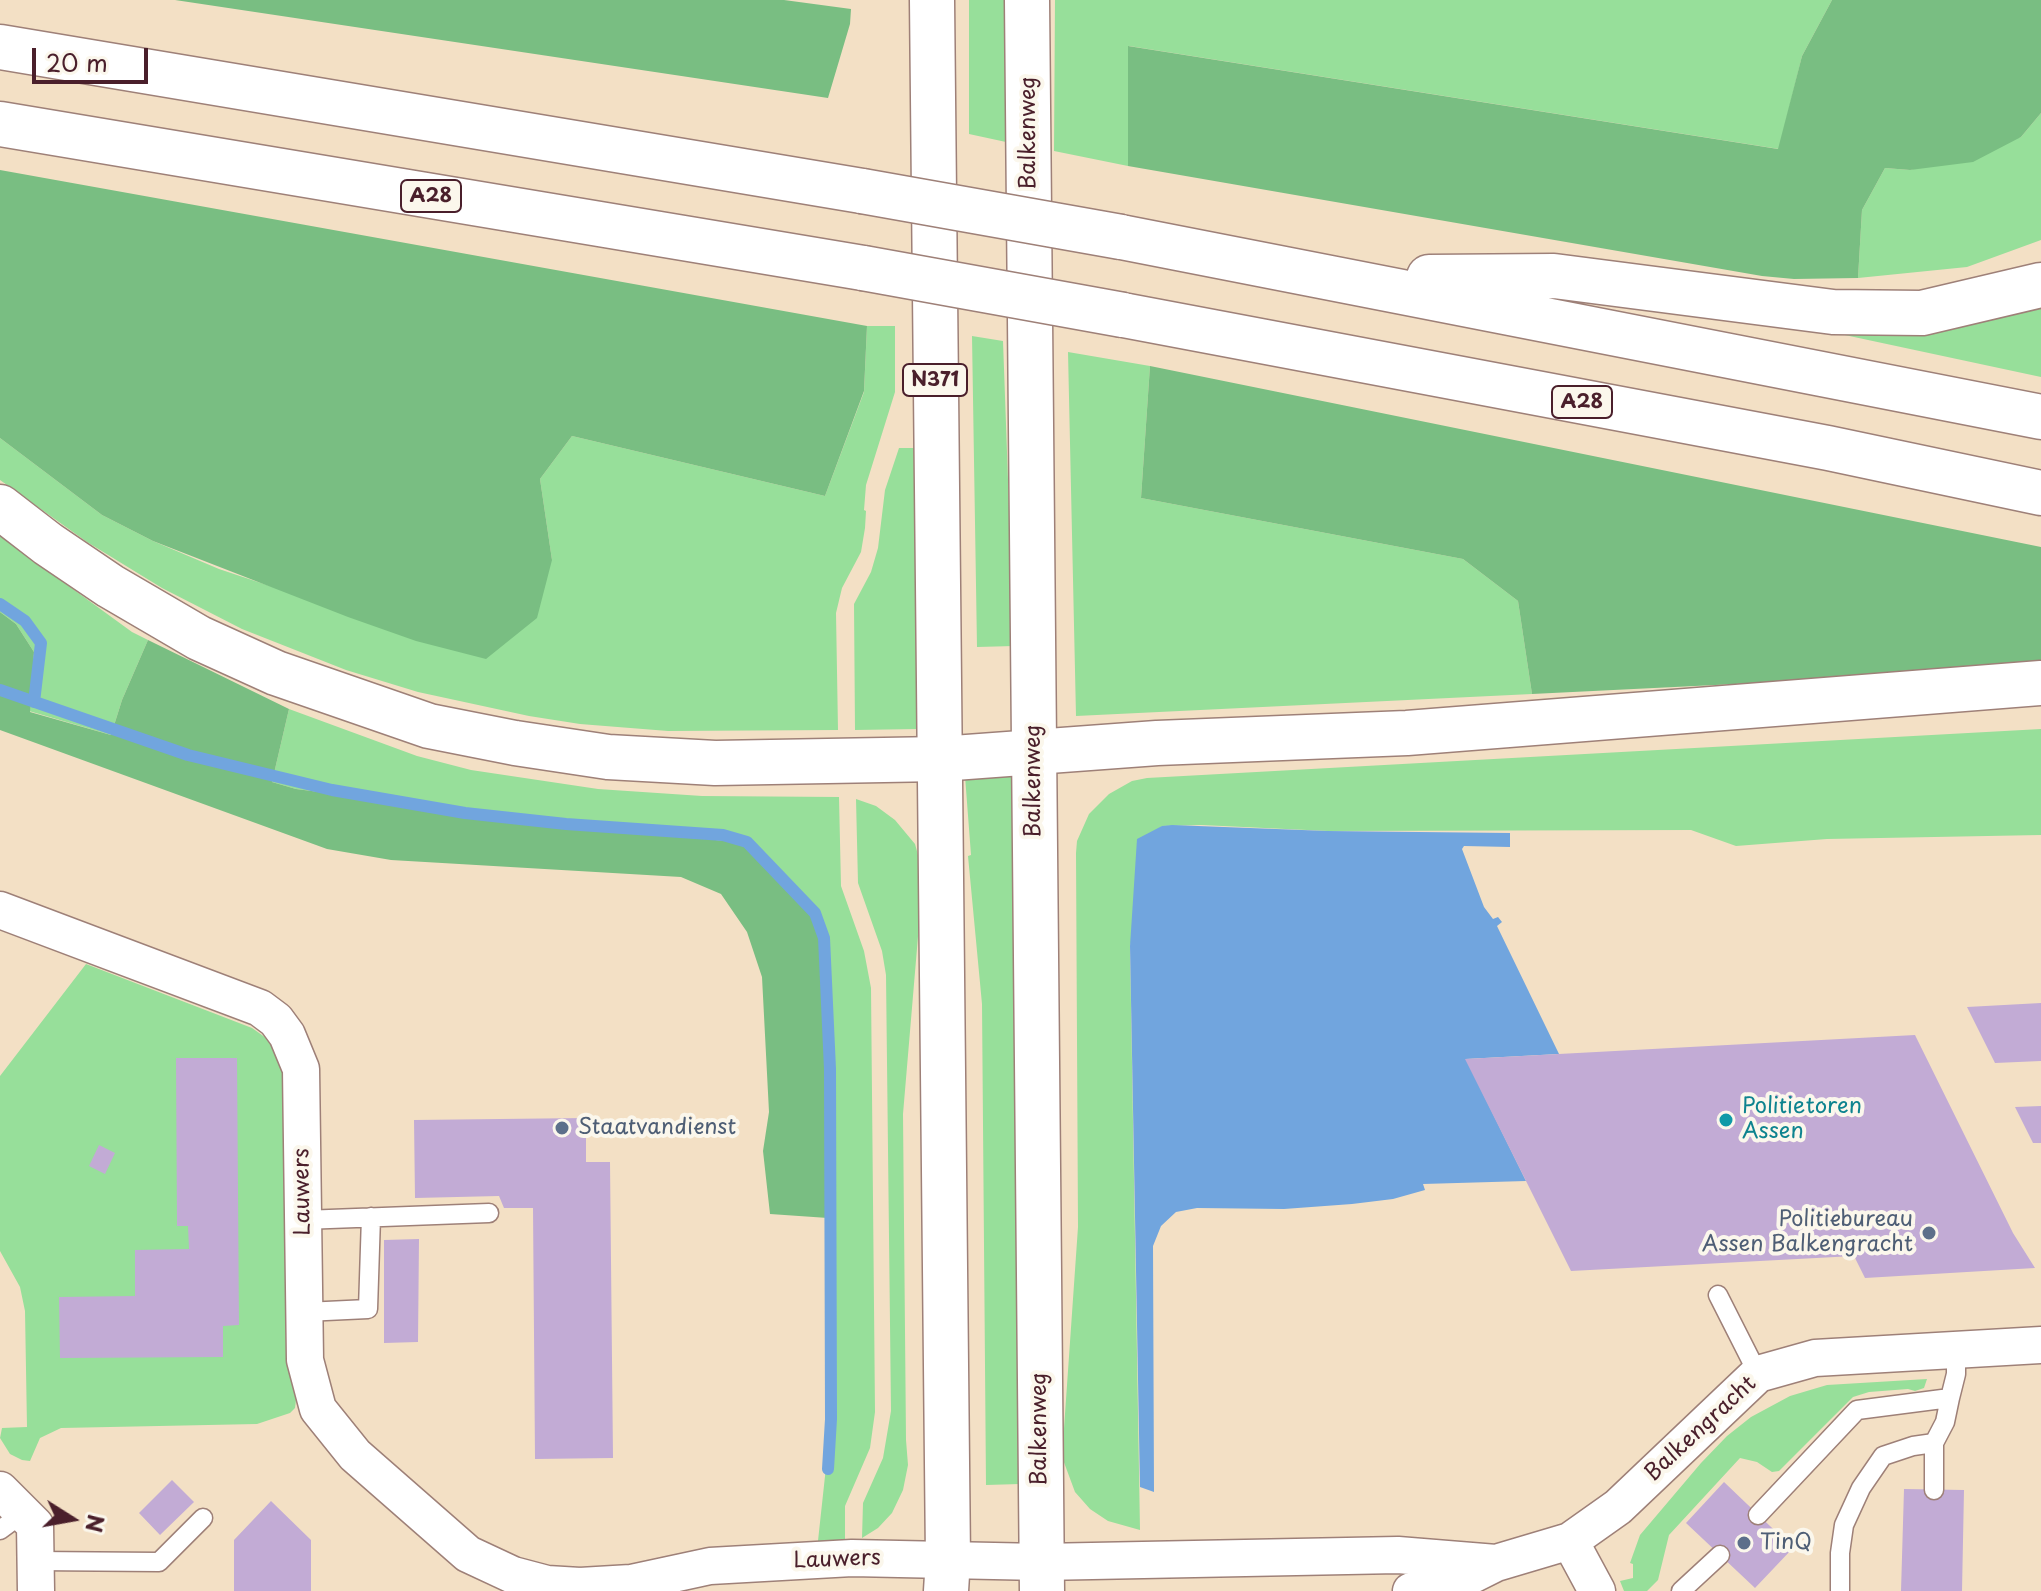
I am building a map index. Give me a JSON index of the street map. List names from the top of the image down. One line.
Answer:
{"streets":{"main road":["Balkenweg","A28","N371"],"street":["Lauwers","Balkengracht"]},"crossings":[["Balkenweg","Balkengracht"]],"places":["Politietoren Assen","Staatvandienst","Politiebureau Assen Balkengracht","TinQ"],"scale_bar":"20 m","north":"right"}
